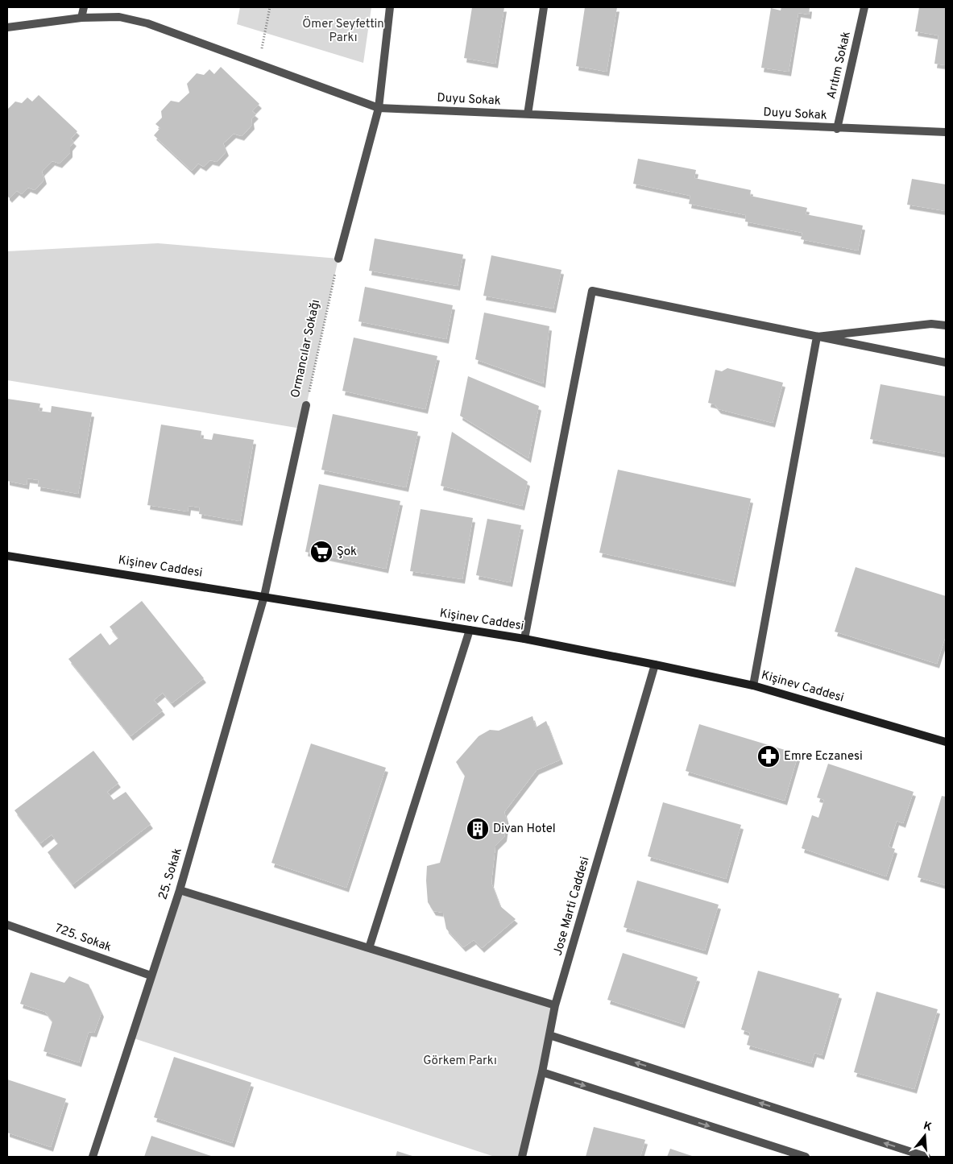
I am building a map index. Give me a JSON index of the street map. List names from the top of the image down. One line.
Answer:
{"streets":{"street":["Arıtım Sokak","Duyu Sokak","Ormancılar Sokağı","Kişinev Caddesi","25. Sokak","Jose Marti Caddesi","725. Sokak"]},"crossings":[["Arıtım Sokak","Duyu Sokak"],["Ormancılar Sokağı","Kişinev Caddesi"],["Ormancılar Sokağı","25. Sokak"],["Kişinev Caddesi","25. Sokak"],["Kişinev Caddesi","Jose Marti Caddesi"],["25. Sokak","725. Sokak"]],"parks":["Ömer Seyfettin Parkı","Görkem Parkı"],"places":{"supermarket":["Şok"],"pharmacy":["Emre Eczanesi"],"building":["Divan Hotel"]},"north":"top"}
